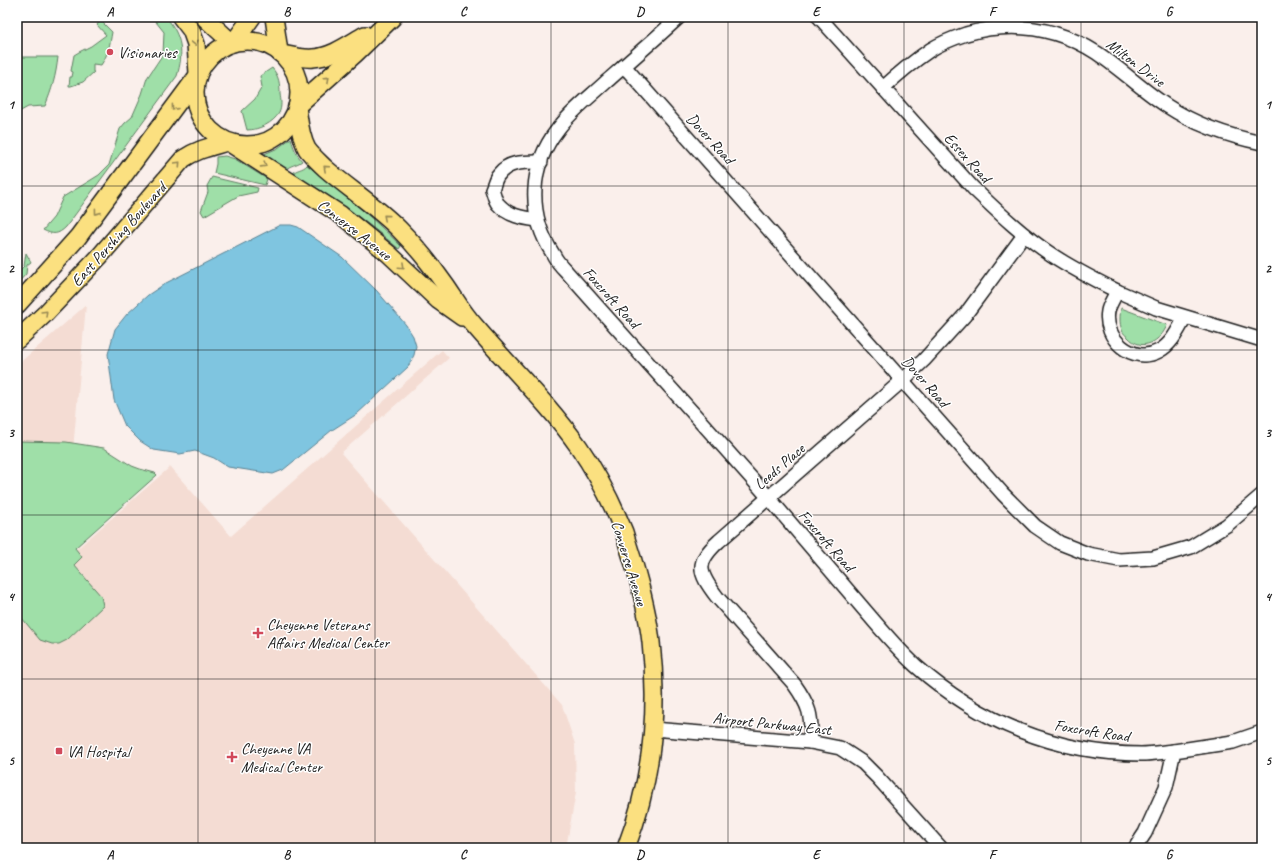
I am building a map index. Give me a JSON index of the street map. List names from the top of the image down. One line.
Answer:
{"streets":{"main road":["Converse Avenue","East Pershing Boulevard"],"street":["Milton Drive","Dover Road","Essex Road","Foxcroft Road","Leeds Place","Airport Parkway East"]},"crossings":[["Milton Drive","Essex Road"],["Dover Road","Foxcroft Road"],["Dover Road","Leeds Place"],["Essex Road","Leeds Place"],["Converse Avenue","East Pershing Boulevard"],["Converse Avenue","Airport Parkway East"],["Foxcroft Road","Leeds Place"],["Leeds Place","Airport Parkway East"]],"places":{"other":["Visionaries"],"health":["Cheyenne Veterans Affairs Medical Center","Cheyenne VA Medical Center"],"transit":["VA Hospital"]},"grid":{"columns":["A","B","C","D","E","F","G"],"rows":["1","2","3","4","5"]}}
